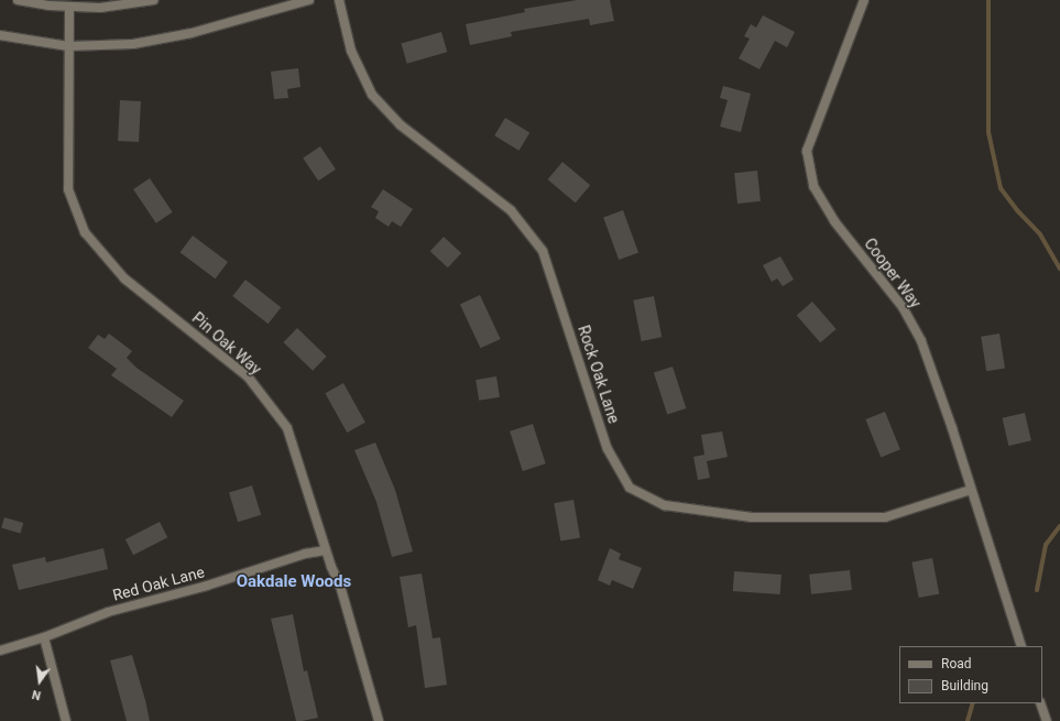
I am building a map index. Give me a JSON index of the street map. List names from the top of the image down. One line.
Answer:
{"streets":{"street":["Cooper Way","Pin Oak Way","Rock Oak Lane","Red Oak Lane"]},"crossings":[["Cooper Way","Rock Oak Lane"],["Pin Oak Way","Red Oak Lane"]],"districts":["Oakdale Woods"],"legend":["Road","Building"],"north":"bottom"}
